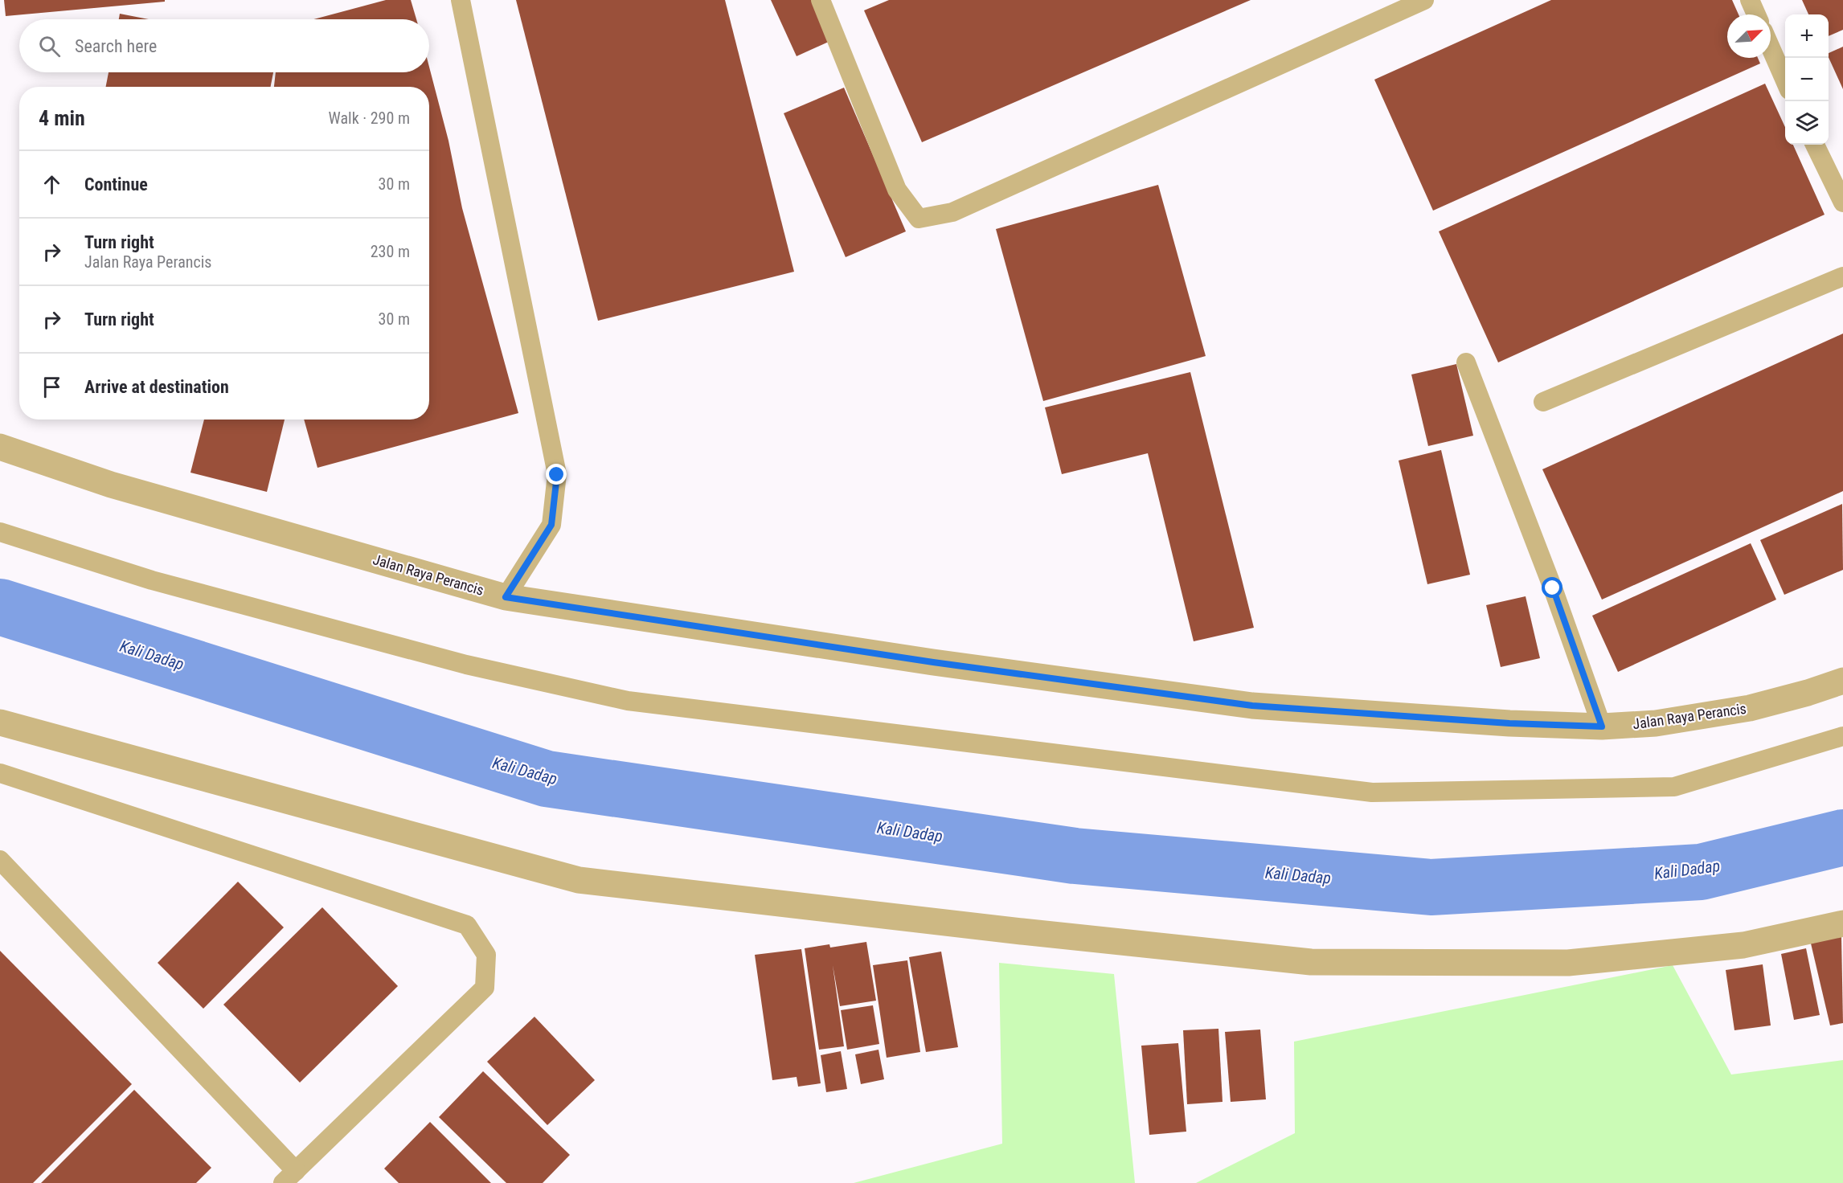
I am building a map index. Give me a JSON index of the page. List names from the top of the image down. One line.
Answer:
{"streets":{"street":["Jalan Raya Perancis"]},"water":["Kali Dadap"],"north":"top right","page":{"map_buttons":["+","−"],"search":"Search here","heading":["4 min","Walk · 290 m"],"list":[["Continue","30 m"],["Turn right","Jalan Raya Perancis","230 m"],["Turn right","30 m"],"Arrive at destination"]}}
